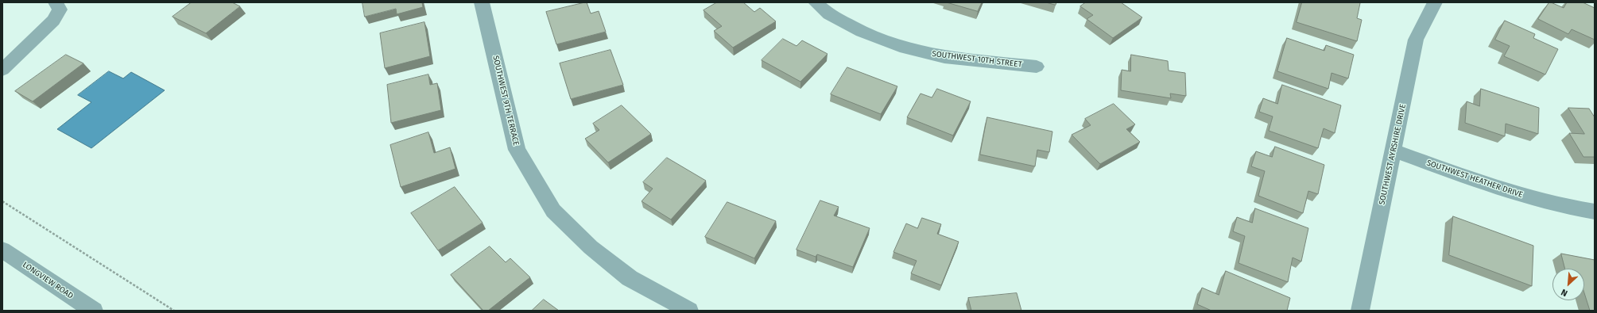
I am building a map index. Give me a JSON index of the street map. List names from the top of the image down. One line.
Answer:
{"streets":{"street":["SOUTHWEST 10TH STREET","SOUTHWEST 9TH TERRACE","SOUTHWEST AYRSHIRE DRIVE","SOUTHWEST HEATHER DRIVE","LONGVIEW ROAD"]},"crossings":[["SOUTHWEST AYRSHIRE DRIVE","SOUTHWEST HEATHER DRIVE"]],"north":"bottom left"}
